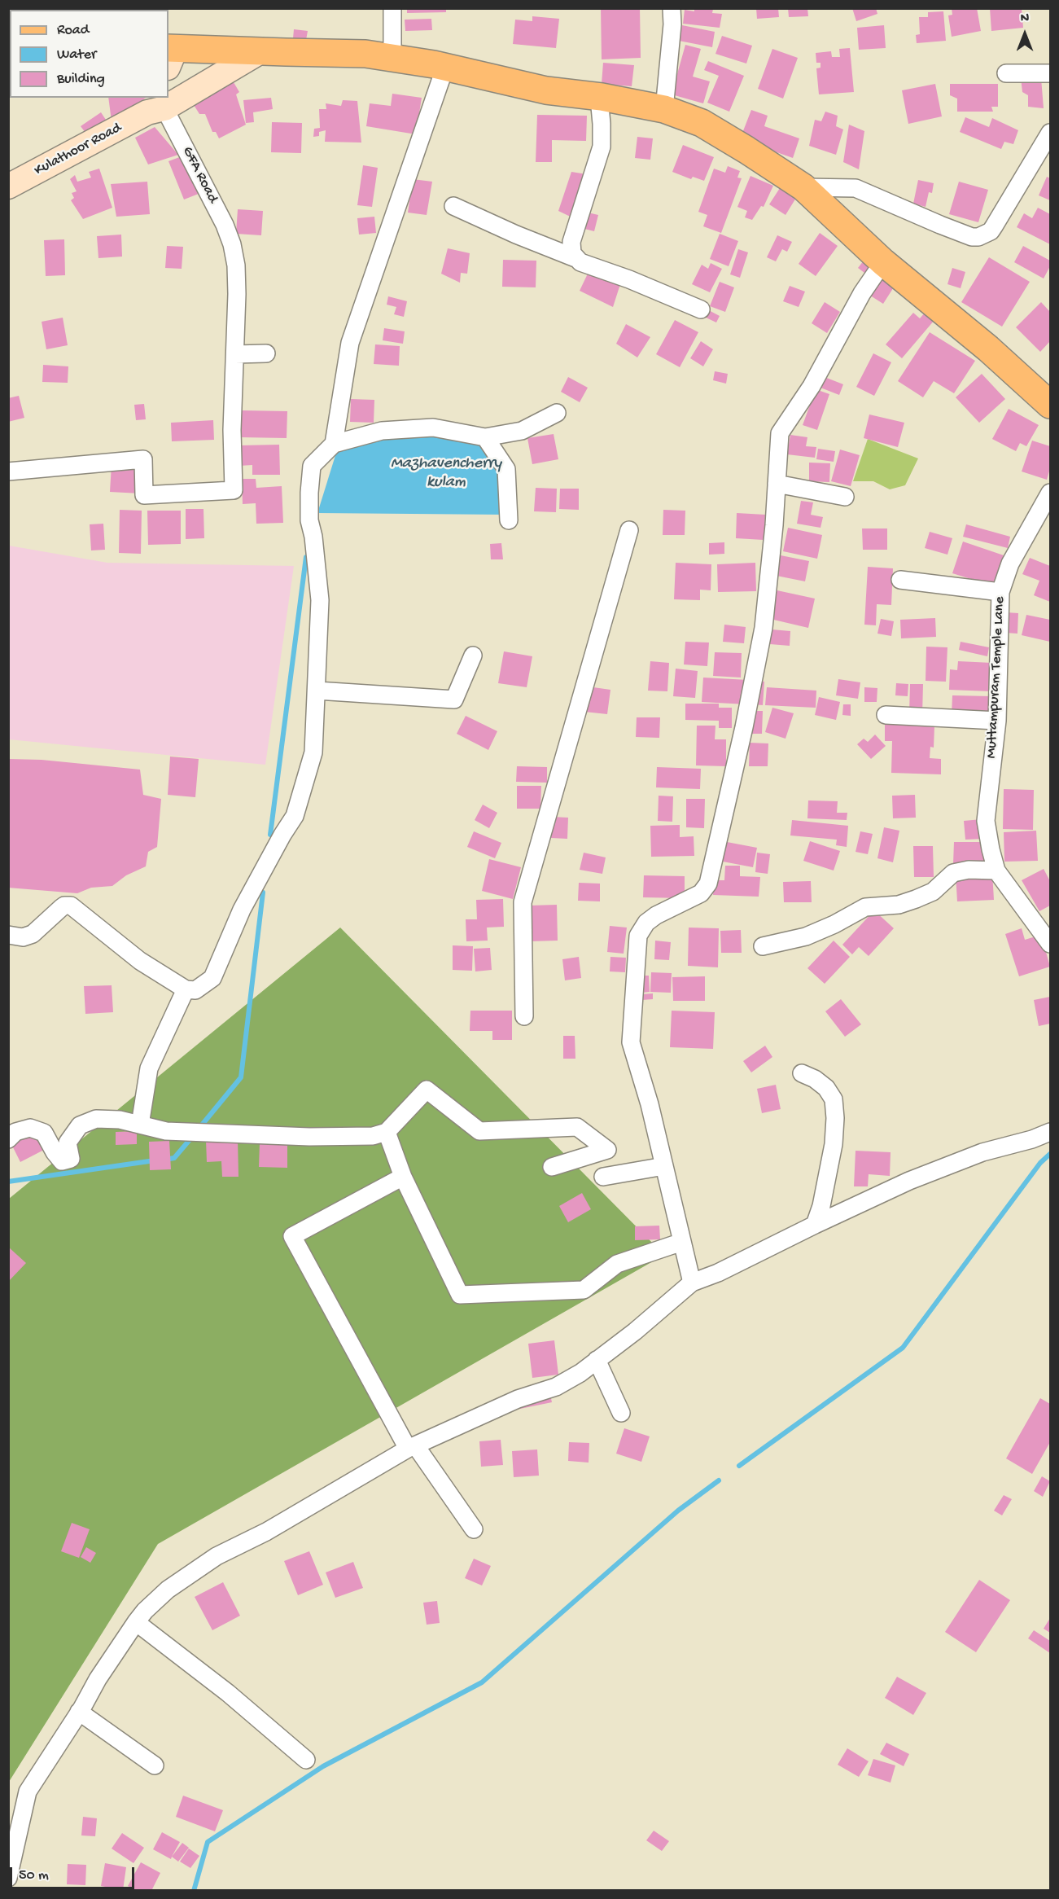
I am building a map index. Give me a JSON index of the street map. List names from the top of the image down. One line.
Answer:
{"streets":{"main road":["Kulathoor Road"],"street":["GFA Road","Muttampuram Temple Lane"]},"crossings":[["Kulathoor Road","GFA Road"]],"water":["Mazhavencherry kulam"],"legend":["Road","Water","Building"],"scale_bar":"50 m","north":"top"}
